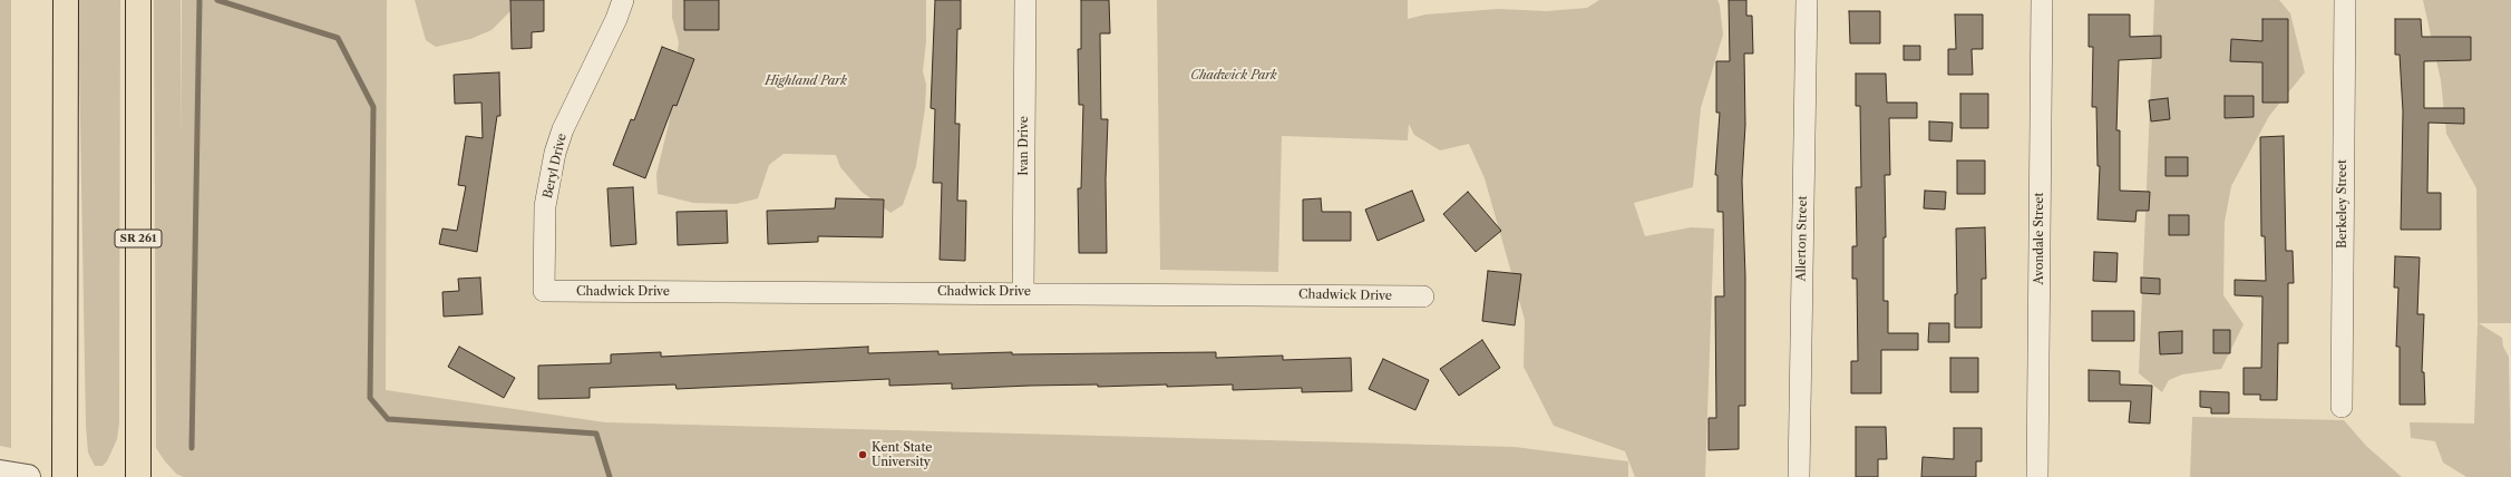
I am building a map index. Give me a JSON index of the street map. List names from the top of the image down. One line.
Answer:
{"streets":{"main road":["SR 261"],"street":["Ivan Drive","Beryl Drive","Berkeley Street","Allerton Street","Avondale Street","Chadwick Drive"]},"crossings":[["Ivan Drive","Chadwick Drive"],["Beryl Drive","Chadwick Drive"]],"parks":["Chadwick Park","Highland Park"],"places":["Kent State University"]}
